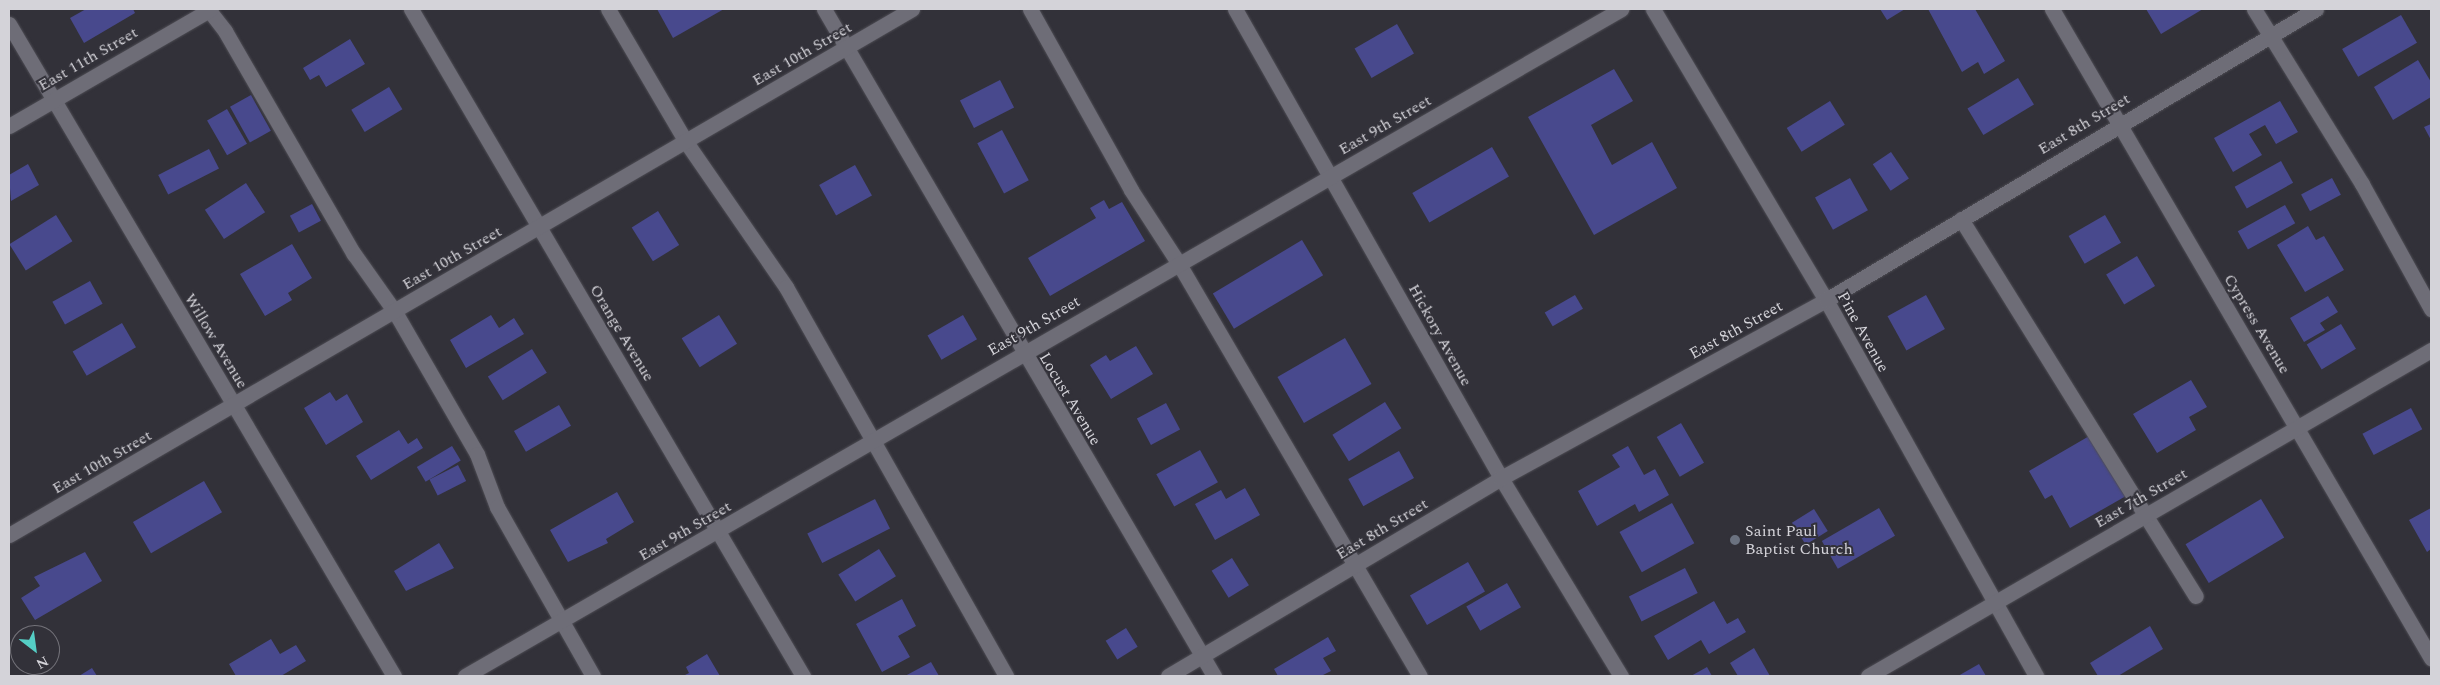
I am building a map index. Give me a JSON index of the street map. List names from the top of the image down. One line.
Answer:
{"streets":{"street":["East 10th Street","East 11th Street","East 8th Street","East 9th Street","Cypress Avenue","Pine Avenue","Orange Avenue","Hickory Avenue","Willow Avenue","Locust Avenue","East 7th Street"]},"crossings":[["East 10th Street","Orange Avenue"],["East 10th Street","Willow Avenue"],["East 10th Street","Locust Avenue"],["East 11th Street","Willow Avenue"],["East 8th Street","Cypress Avenue"],["East 8th Street","Pine Avenue"],["East 8th Street","Hickory Avenue"],["East 8th Street","Locust Avenue"],["East 9th Street","Orange Avenue"],["East 9th Street","Hickory Avenue"],["East 9th Street","Locust Avenue"],["Cypress Avenue","East 7th Street"],["Pine Avenue","East 7th Street"]],"places":["Saint Paul Baptist Church"],"north":"bottom right"}
